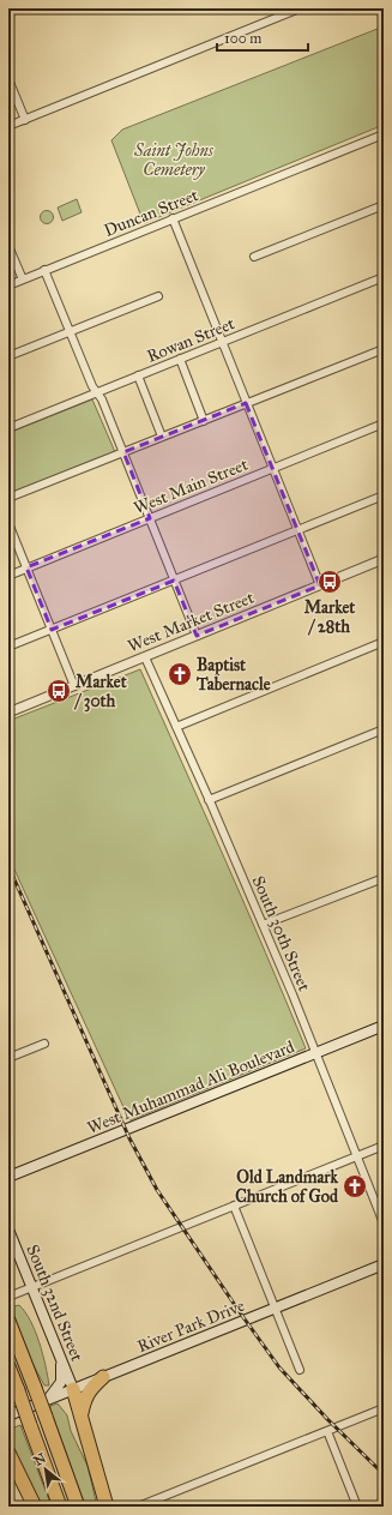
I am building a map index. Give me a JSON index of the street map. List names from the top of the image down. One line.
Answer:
{"streets":{"main road":["West Muhammad Ali Boulevard","South 32nd Street","River Park Drive"],"street":["Duncan Street","Rowan Street","West Main Street","West Market Street","South 30th Street"]},"crossings":[["West Market Street","South 30th Street"],["South 30th Street","West Muhammad Ali Boulevard"],["South 32nd Street","River Park Drive"]],"parks":["Saint Johns Cemetery"],"places":{"bus stop":["Market / 28th","Market / 30th"],"church":["Baptist Tabernacle","Old Landmark Church of God"]},"scale_bar":"100 m","north":"top left"}
